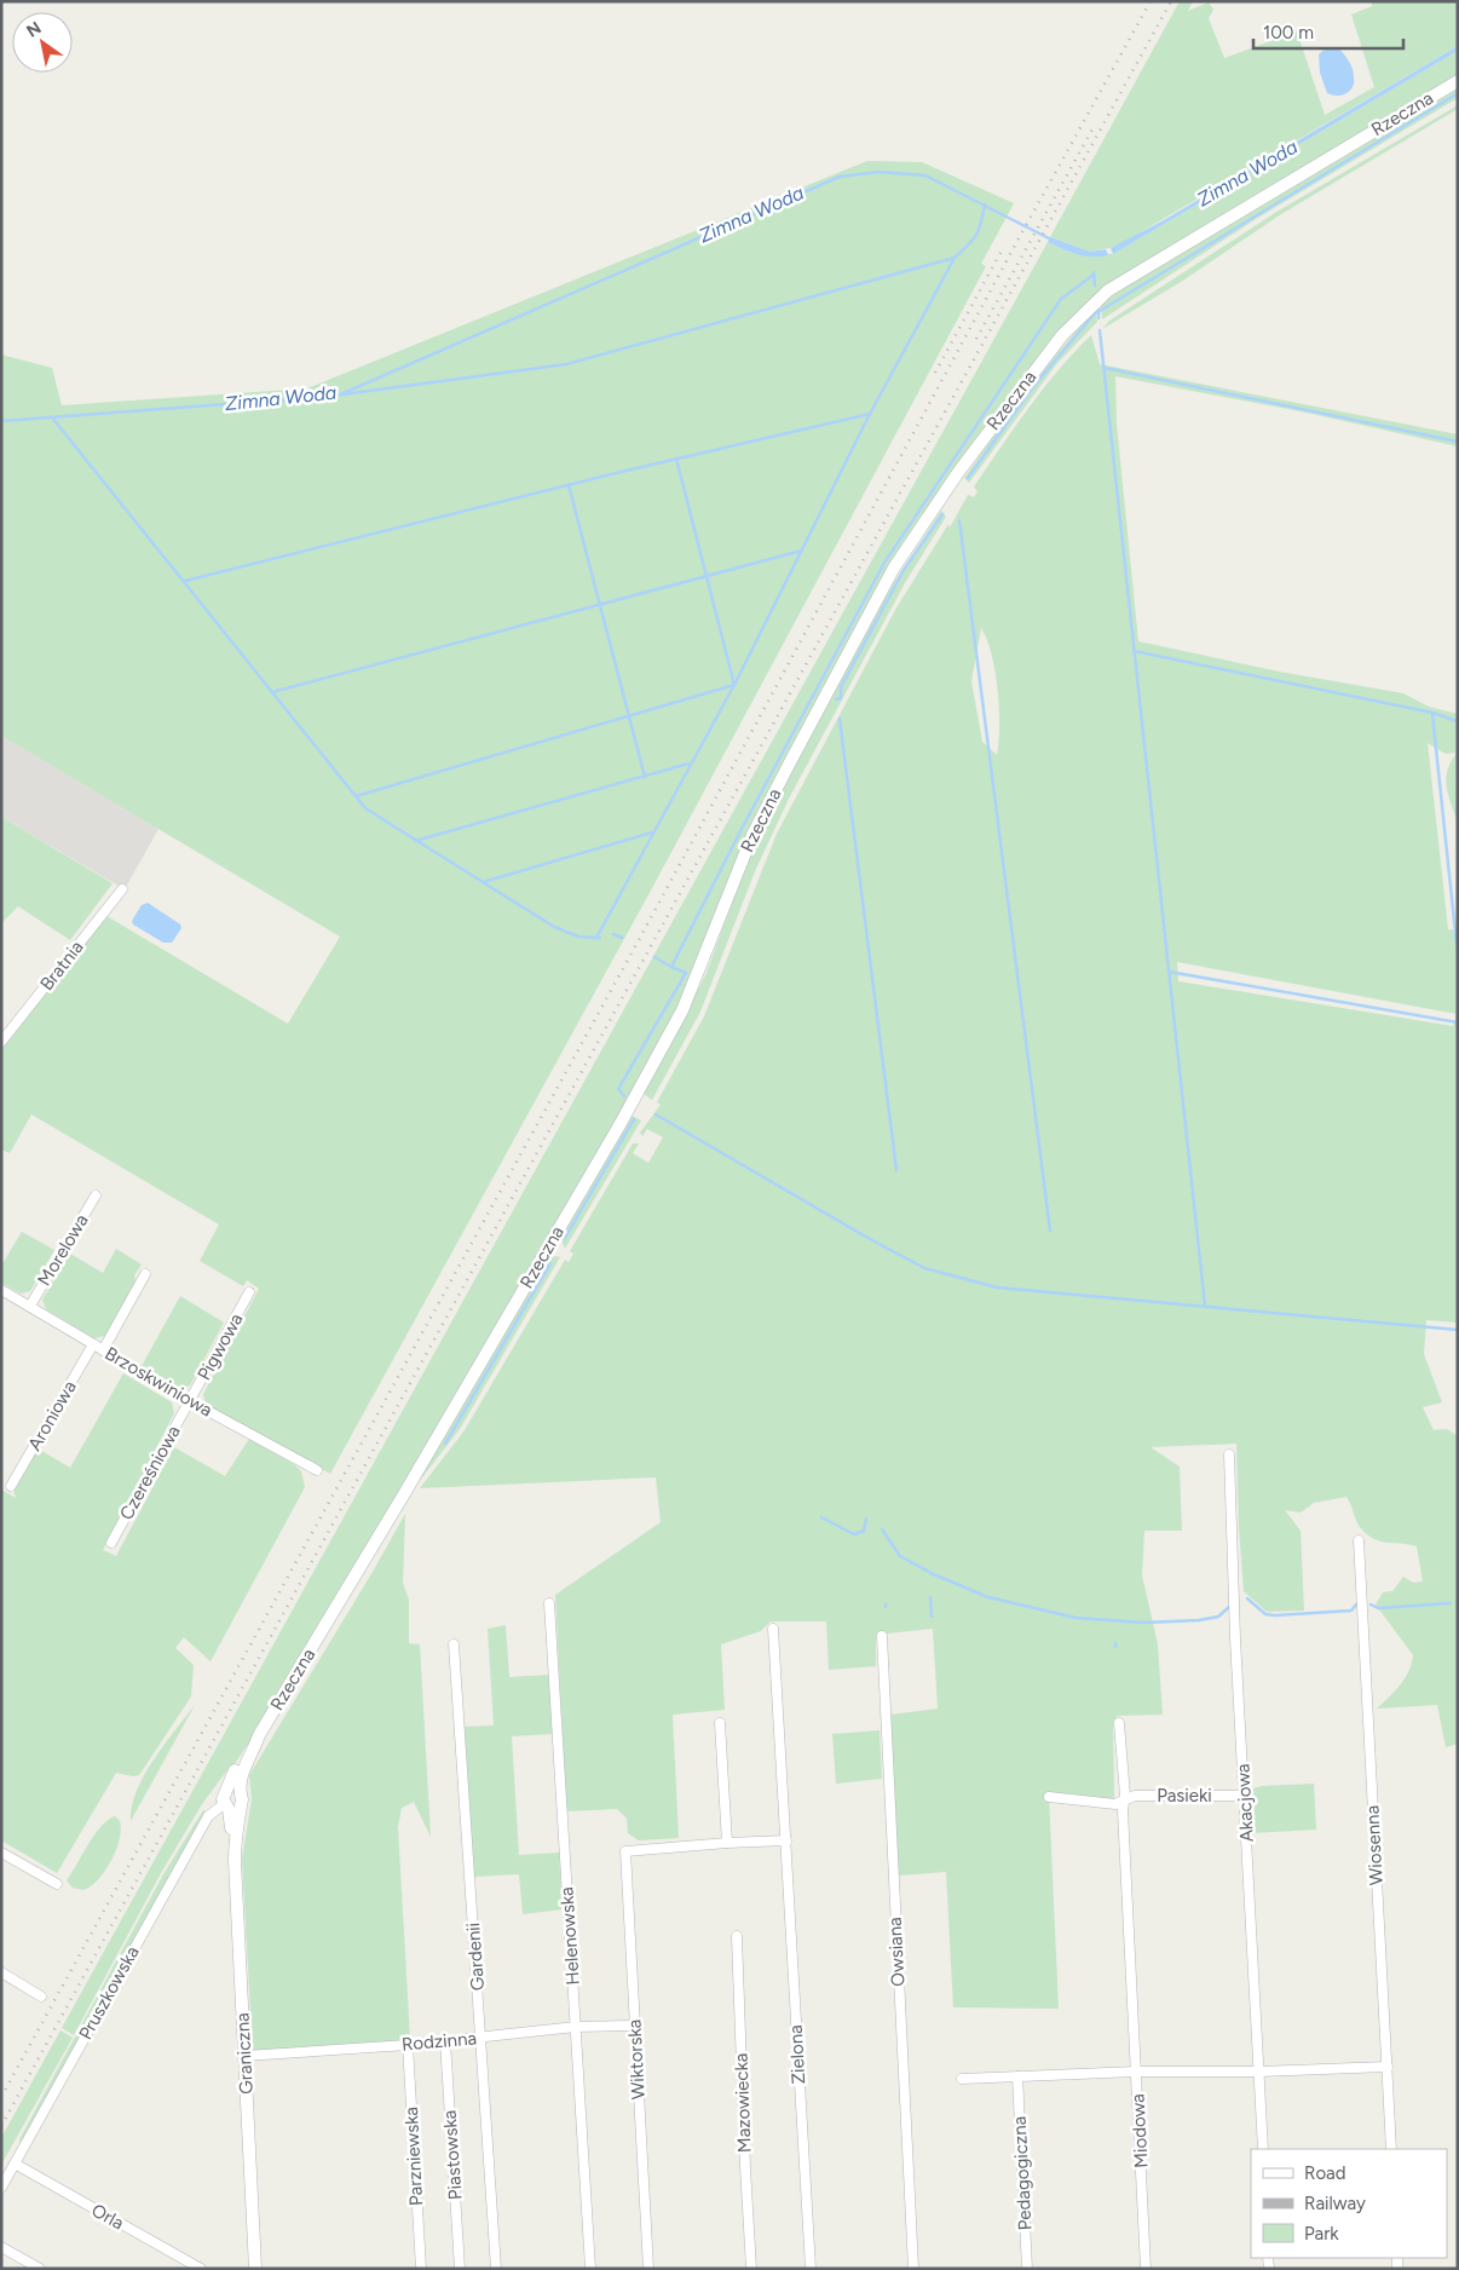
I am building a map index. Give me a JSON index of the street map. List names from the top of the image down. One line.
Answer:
{"streets":{"street":["Rzeczna","Bratnia","Morelowa","Pigwowa","Brzoskwiniowa","Aroniowa","Czereśniowa","Pasieki","Akacjowa","Wiosenna","Helenowska","Owsiana","Gardenii","Pruszkowska","Rodzinna","Graniczna","Zielona","Wiktorska","Mazowiecka","Miodowa","Piastowska","Parzniewska","Pedagogiczna","Orla"]},"crossings":[["Rzeczna","Pruszkowska"],["Rzeczna","Graniczna"],["Morelowa","Brzoskwiniowa"],["Pigwowa","Brzoskwiniowa"],["Pigwowa","Czereśniowa"],["Brzoskwiniowa","Aroniowa"],["Brzoskwiniowa","Czereśniowa"],["Pasieki","Akacjowa"],["Pasieki","Miodowa"],["Helenowska","Rodzinna"],["Gardenii","Rodzinna"],["Pruszkowska","Graniczna"],["Pruszkowska","Orla"],["Rodzinna","Graniczna"],["Rodzinna","Wiktorska"],["Rodzinna","Piastowska"],["Rodzinna","Parzniewska"]],"water":["Zimna Woda"],"legend":["Road","Railway","Park"],"scale_bar":"100 m","north":"top left"}
